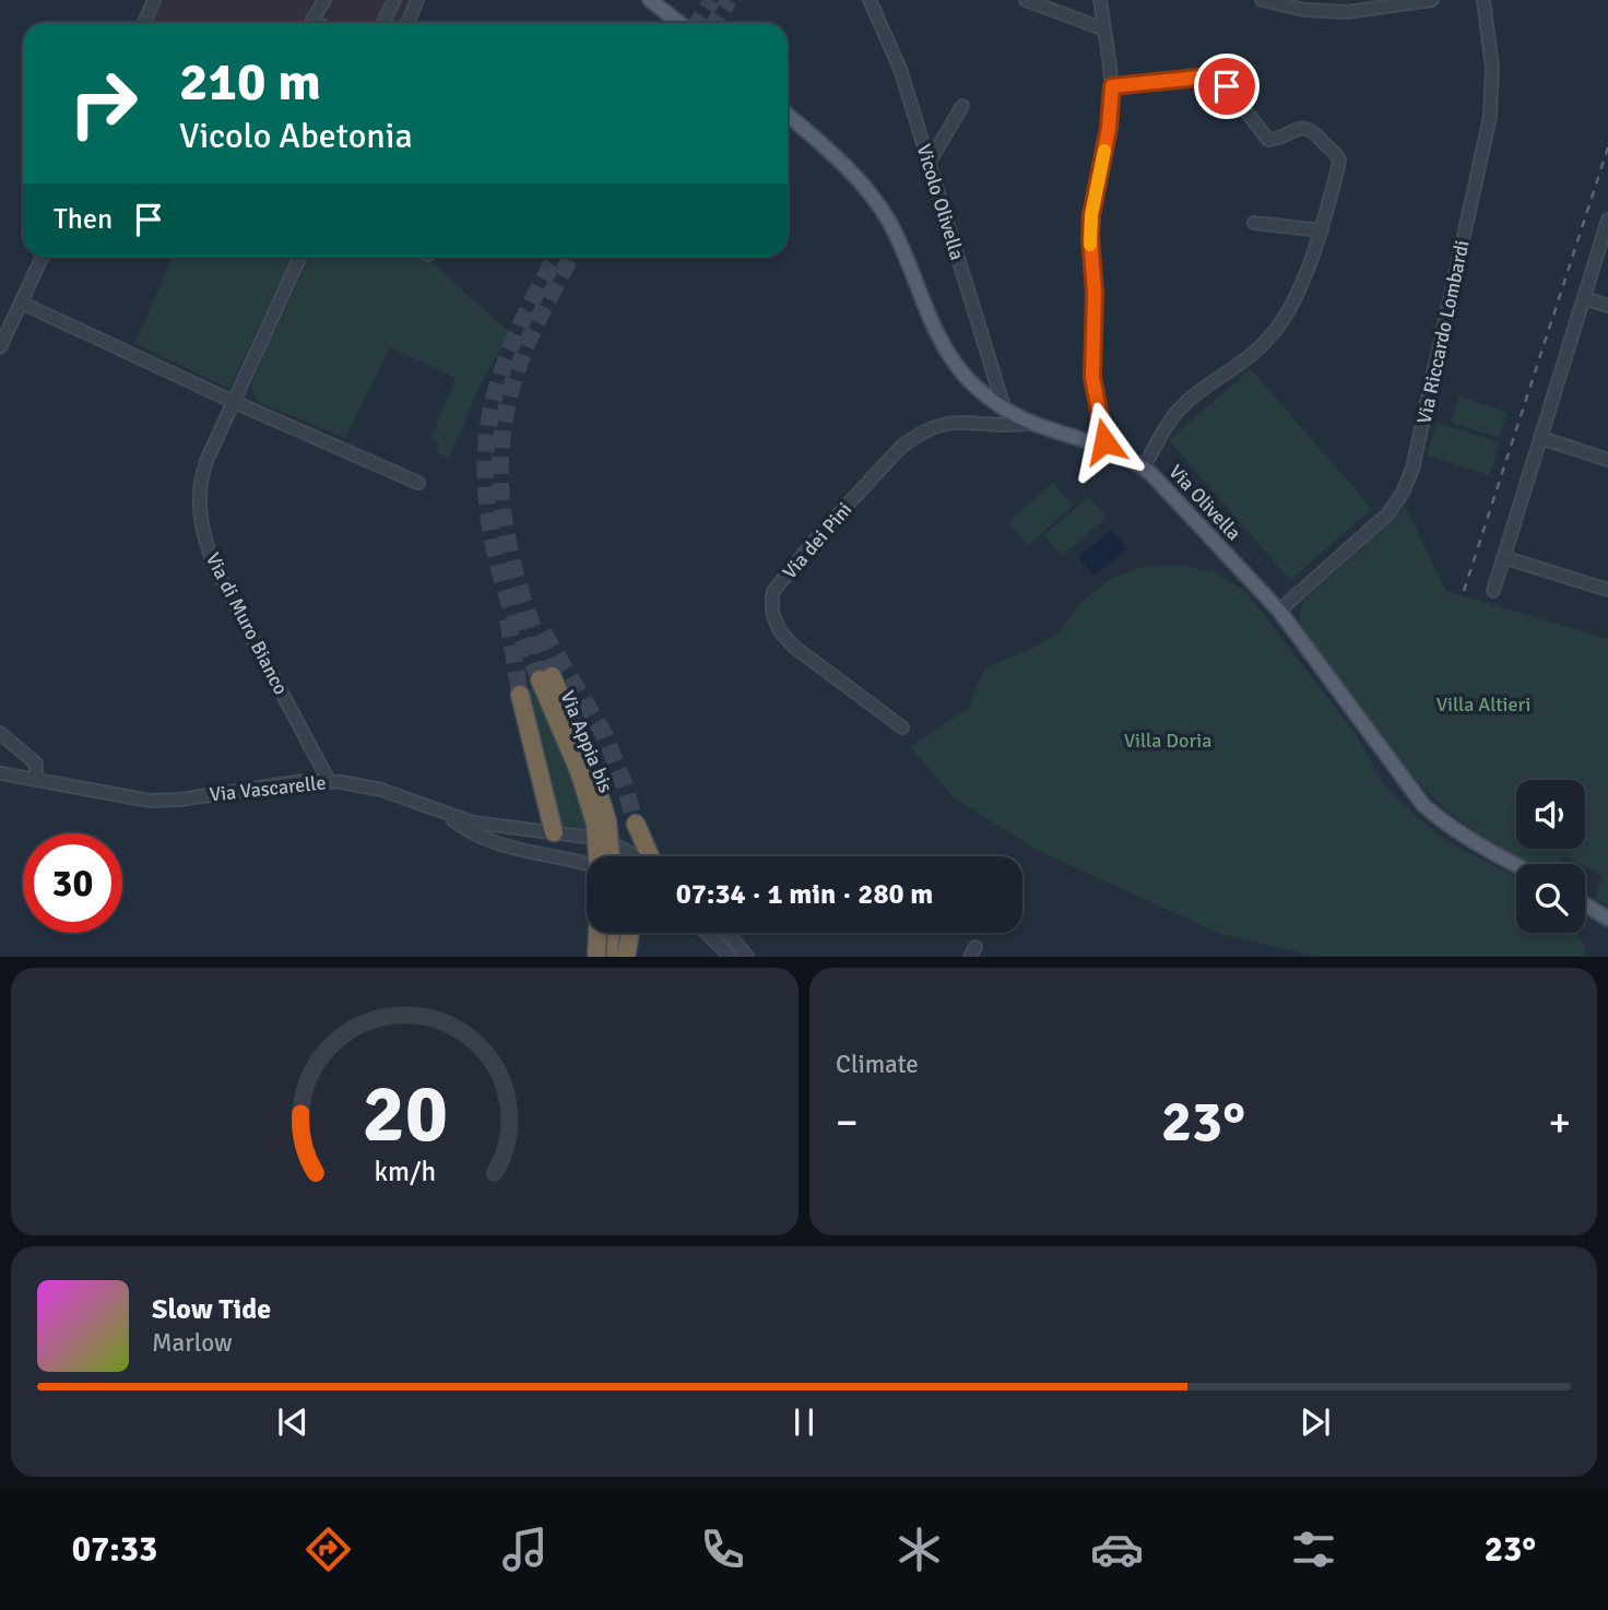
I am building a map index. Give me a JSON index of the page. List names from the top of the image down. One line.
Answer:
{"streets":{"highway":["Via Appia bis"],"main road":["Via Olivella"],"street":["Vicolo Olivella","Via Riccardo Lombardi","Via dei Pini","Via di Muro Bianco","Via Vascarelle"]},"crossings":[["Vicolo Olivella","Via Olivella"],["Via Riccardo Lombardi","Via Olivella"],["Via Olivella","Via dei Pini"],["Via di Muro Bianco","Via Vascarelle"],["Via Appia bis","Via Vascarelle"]],"parks":["Villa Altieri","Villa Doria"],"page":{"turn":["210 m","Vicolo Abetonia"],"then":"Then","limit":"30","trip":"07:34 · 1 min · 280 m","tile":"Climate","heat":["−","23°","+"],"song":["Slow Tide","Marlow"],"tabs":["07:33","23°"],"gauge":["20","km/h"]}}
